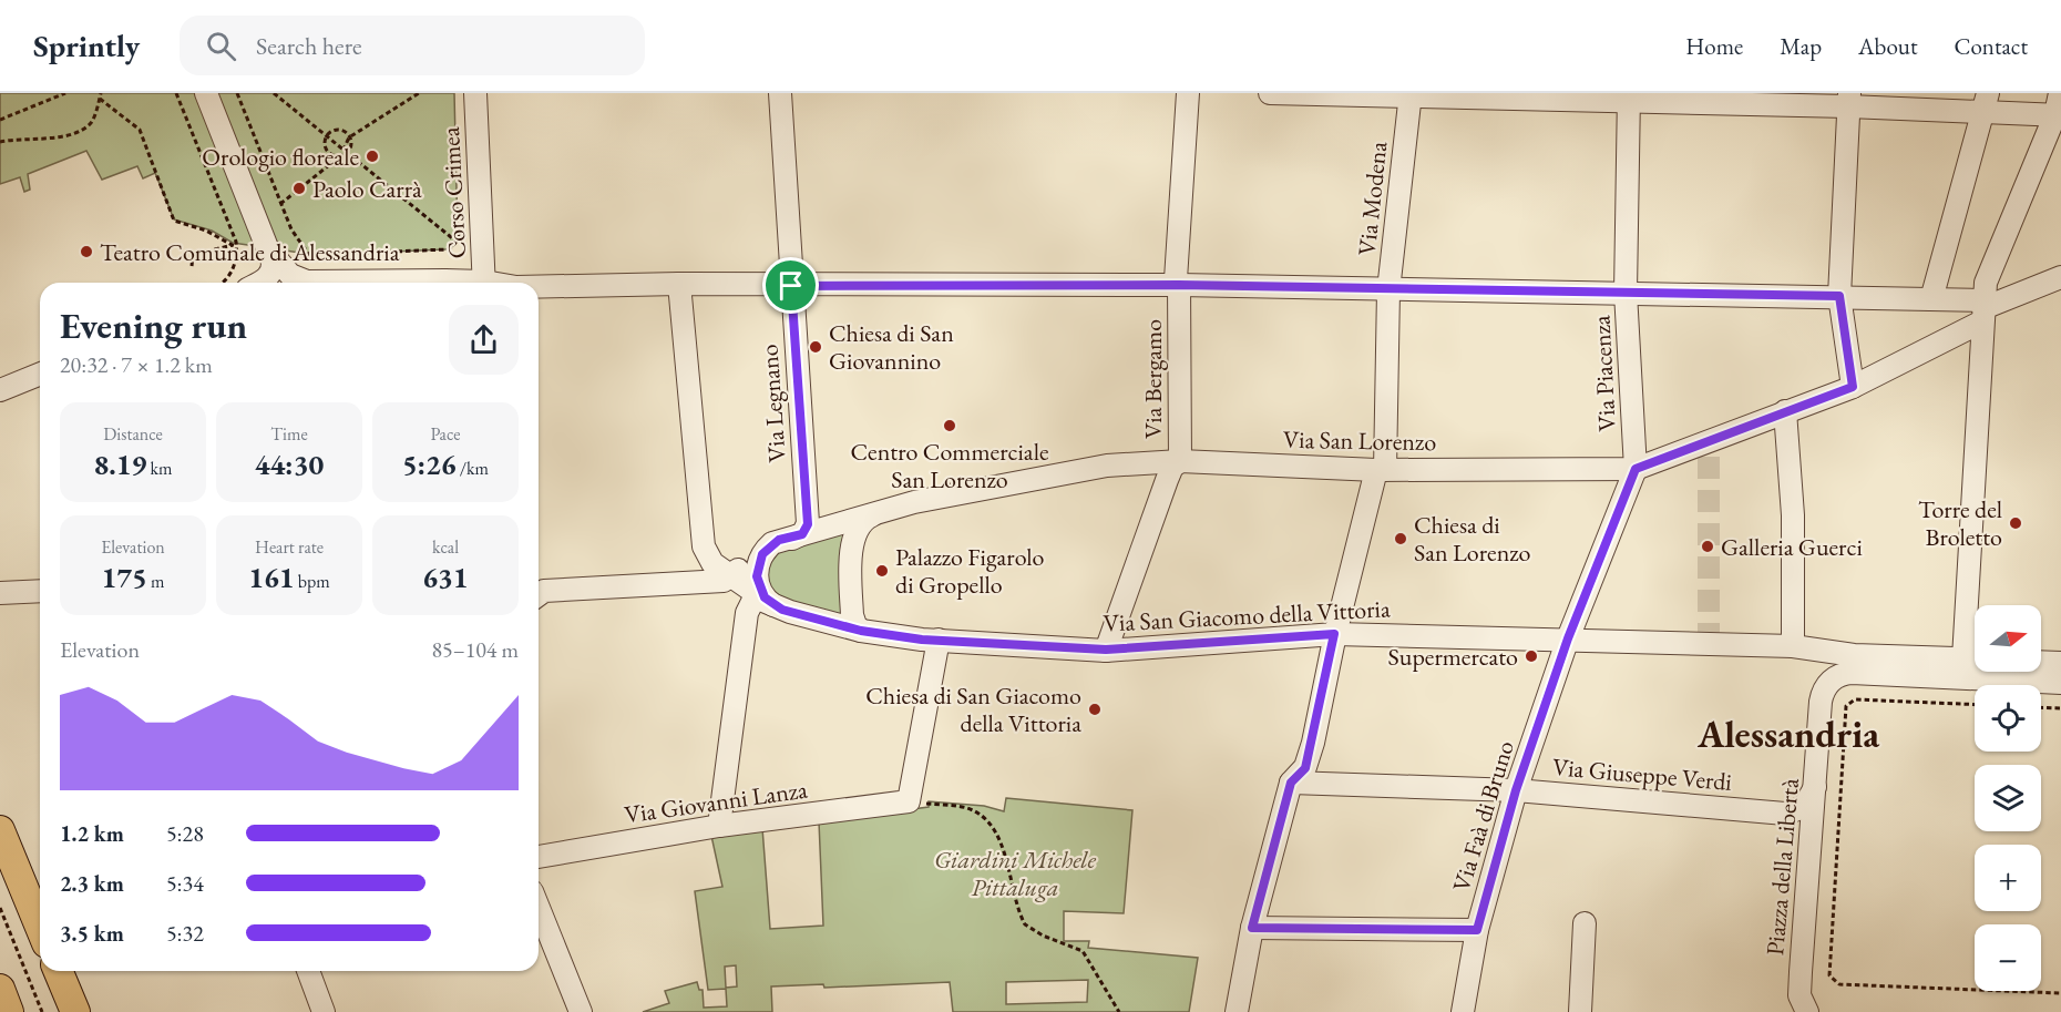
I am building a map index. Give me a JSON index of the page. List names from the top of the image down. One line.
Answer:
{"streets":{"street":["Corso Crimea","Via Modena","Via Piacenza","Via Bergamo","Via Legnano","Via San Lorenzo","Via San Giacomo della Vittoria","Via Giuseppe Verdi","Via Giovanni Lanza","Via Faà di Bruno","Piazza della Libertà"]},"crossings":[["Via Modena","Via San Lorenzo"],["Via Modena","Via San Giacomo della Vittoria"],["Via Modena","Via Giuseppe Verdi"],["Via Piacenza","Via San Lorenzo"],["Via Piacenza","Via San Giacomo della Vittoria"],["Via Piacenza","Via Faà di Bruno"],["Via Bergamo","Via San Lorenzo"],["Via Bergamo","Via San Giacomo della Vittoria"],["Via Legnano","Via San Lorenzo"],["Via San Giacomo della Vittoria","Via Faà di Bruno"],["Via Giuseppe Verdi","Via Faà di Bruno"],["Via Giuseppe Verdi","Piazza della Libertà"]],"districts":["Alessandria"],"parks":["Giardini Michele Pittaluga"],"places":["Orologio floreale","Paolo Carrà","Teatro Comunale di Alessandria","Chiesa di San Giovannino","Centro Commerciale San Lorenzo","Torre del Broletto","Chiesa di San Lorenzo","Galleria Guerci","Palazzo Figarolo di Gropello","Supermercato","Chiesa di San Giacomo della Vittoria"],"north":"right","page":{"header":"Sprintly","search":"Search here","nav":["Home","Map","About","Contact"],"heading":["Evening run","20:32 · 7 × 1.2 km"],"stats":[["Distance","8.19 km"],["Time","44:30"],["Pace","5:26 /km"],["Elevation","175 m"],["Heart rate","161 bpm"],["kcal","631"]],"map_buttons":["+","−"],"chart":["Elevation","85–104 m"],"list":[{"name":"1.2 km","note":"5:28"},{"name":"2.3 km","note":"5:34"},{"name":"3.5 km","note":"5:32"}]}}
